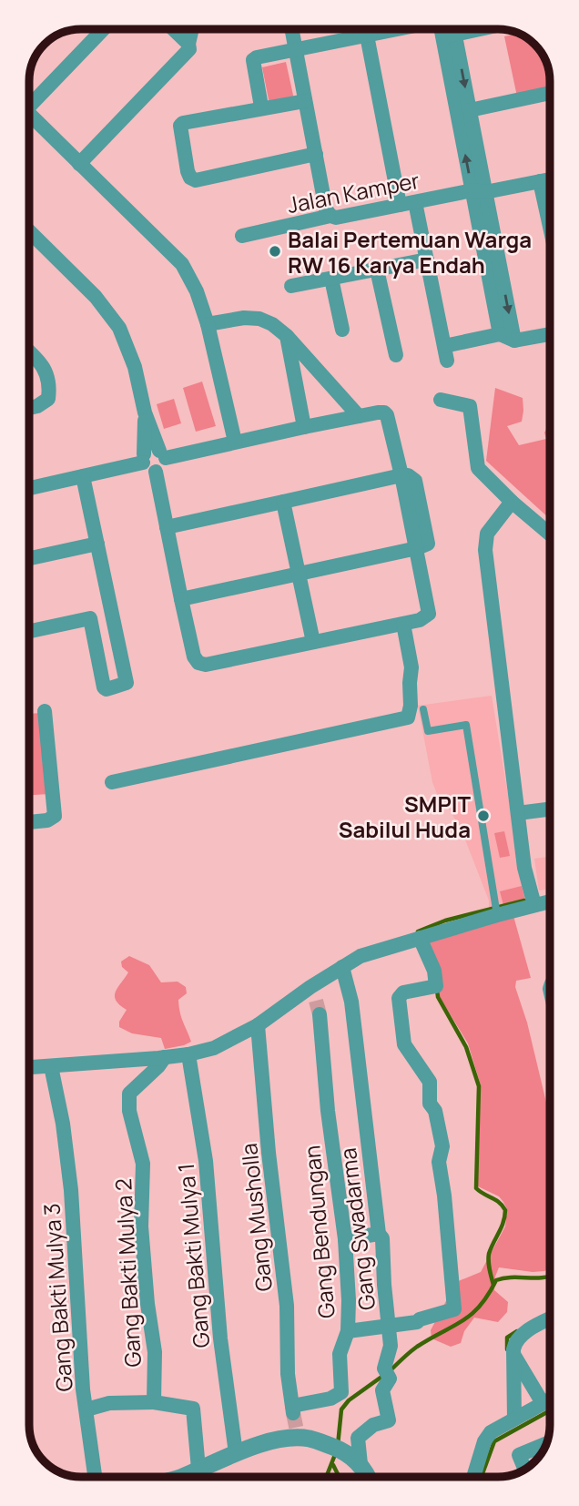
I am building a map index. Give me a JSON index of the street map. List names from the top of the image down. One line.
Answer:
{"streets":{"street":["Jalan Kamper","Gang Musholla","Gang Swadarma","Gang Bendungan","Gang Bakti Mulya 1","Gang Bakti Mulya 2","Gang Bakti Mulya 3"]},"crossings":[["Gang Musholla","Gang Bendungan"]],"places":["Balai Pertemuan Warga RW 16 Karya Endah","SMPIT Sabilul Huda"]}
